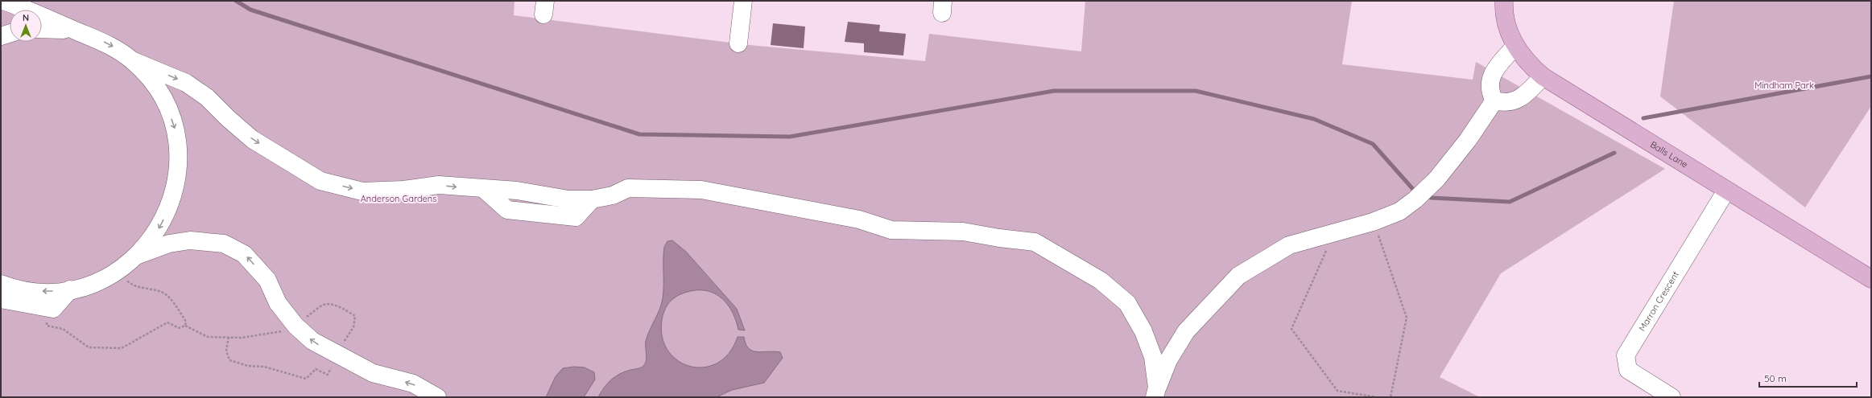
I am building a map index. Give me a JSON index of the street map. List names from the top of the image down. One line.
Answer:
{"streets":{"main road":["Balls Lane"],"street":["Marron Crescent"]},"crossings":[["Balls Lane","Marron Crescent"]],"parks":["Mindham Park","Anderson Gardens"],"scale_bar":"50 m","north":"top"}
